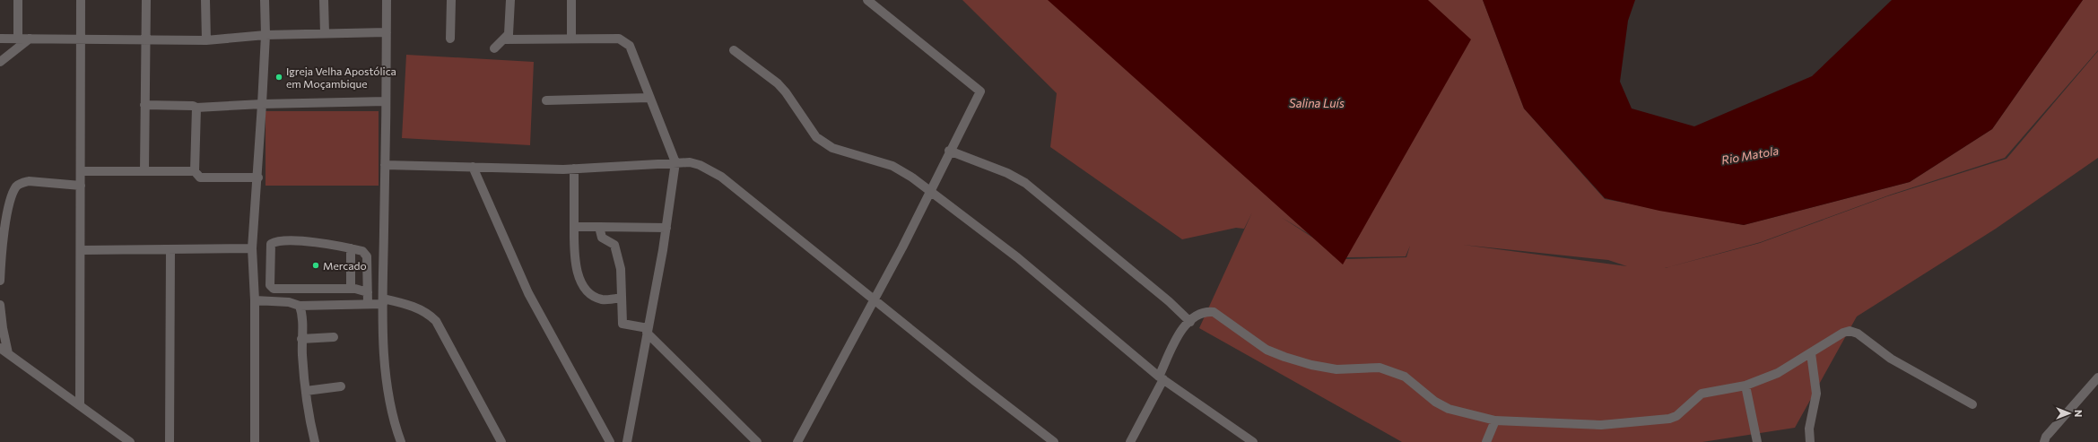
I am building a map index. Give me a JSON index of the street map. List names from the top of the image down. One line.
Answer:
{"water":["Salina Luís","Rio Matola"],"places":["Igreja Velha Apostólica em Moçambique","Mercado"],"north":"right"}
